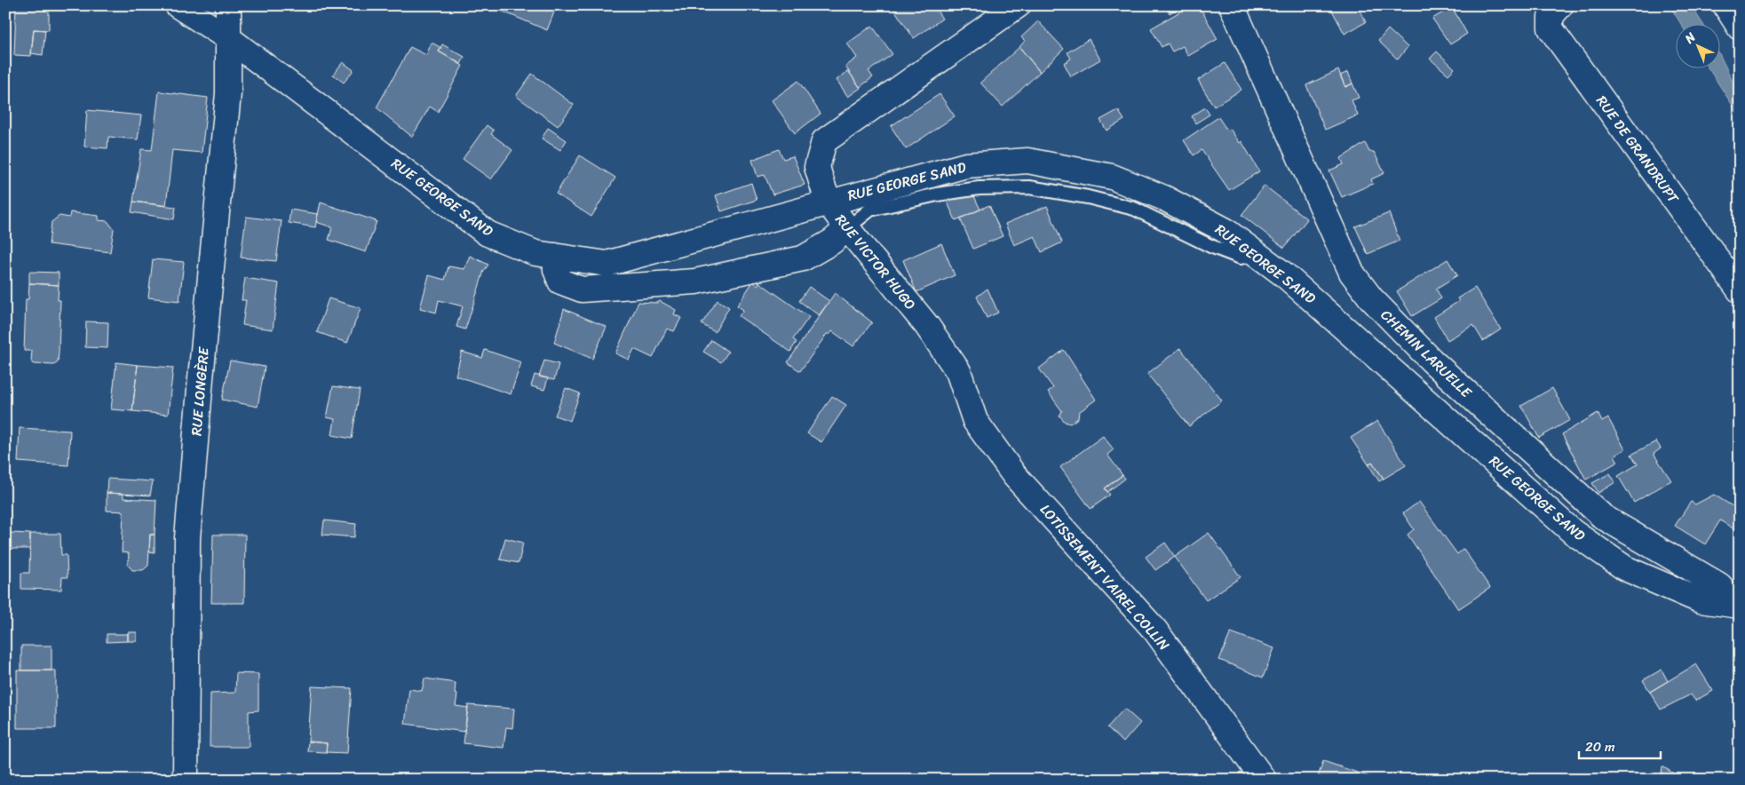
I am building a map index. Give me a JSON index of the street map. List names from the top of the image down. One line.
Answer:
{"streets":{"street":["RUE DE GRANDRUPT","RUE GEORGE SAND","RUE VICTOR HUGO","CHEMIN LARUELLE","RUE LONGÈRE","LOTISSEMENT VAIREL COLLIN"]},"crossings":[["RUE GEORGE SAND","RUE VICTOR HUGO"],["RUE GEORGE SAND","CHEMIN LARUELLE"],["RUE GEORGE SAND","RUE LONGÈRE"],["RUE VICTOR HUGO","LOTISSEMENT VAIREL COLLIN"]],"scale_bar":"20 m","north":"top left"}
